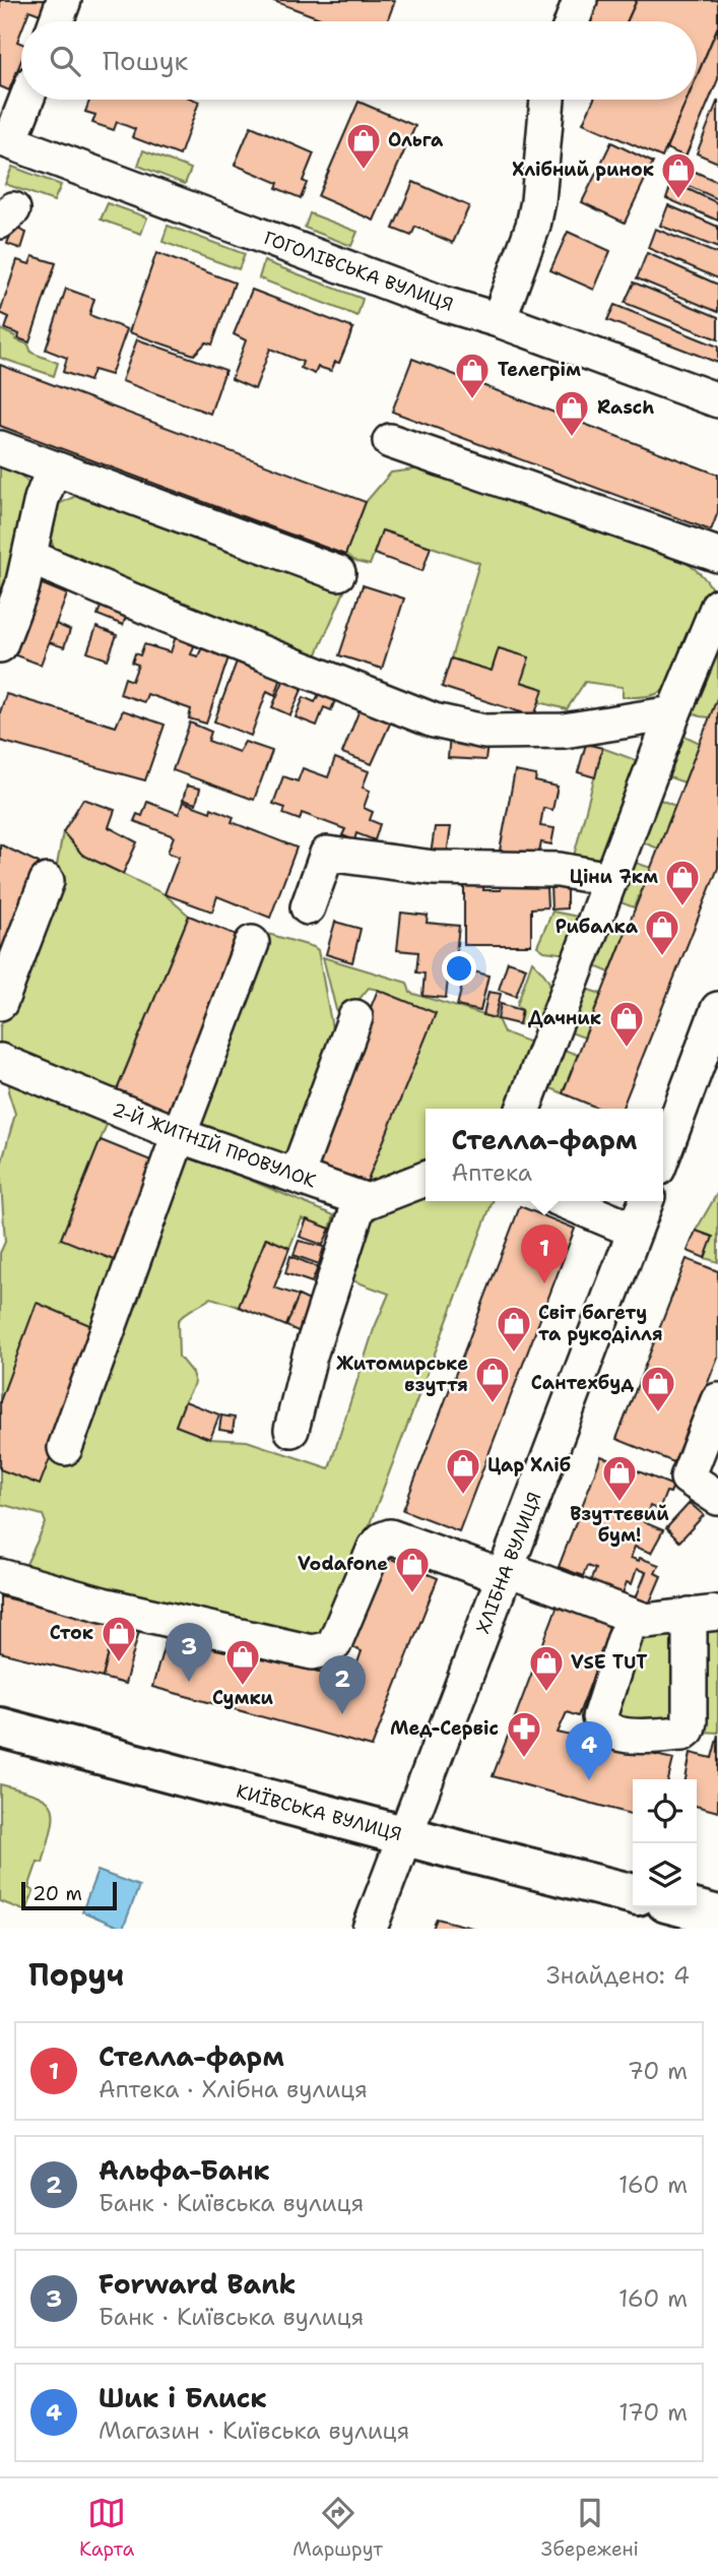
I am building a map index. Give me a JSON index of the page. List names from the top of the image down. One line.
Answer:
{"streets":{"main road":["КИЇВСЬКА ВУЛИЦЯ"],"street":["ГОГОЛІВСЬКА ВУЛИЦЯ","2-Й ЖИТНІЙ ПРОВУЛОК","ХЛІБНА ВУЛИЦЯ"]},"crossings":[["ХЛІБНА ВУЛИЦЯ","КИЇВСЬКА ВУЛИЦЯ"]],"places":{"shop":["Ольга","Хлібний ринок","Телегрім","Rasch","Ціни 7км","Рибалка","Дачник","Світ багету та рукоділля","Житомирське взуття","Сантехбуд","Цар Хліб","Взуттєвий бум!","Vodafone","Сток","Сумки","VSE TUT"],"pharmacy":["Мед-Сервіс"]},"scale_bar":"20 m","page":{"search":"Пошук","popup":["Стелла-фарм","Аптека"],"pins":["1","3","2","4"],"scale":"20 m","heading":["Поруч","Знайдено: 4"],"list":[{"mark":"1","name":"Стелла-фарм","note":"Аптека · Хлібна вулиця","value":"70 m"},{"mark":"2","name":"Альфа-Банк","note":"Банк · Київська вулиця","value":"160 m"},{"mark":"3","name":"Forward Bank","note":"Банк · Київська вулиця","value":"160 m"},{"mark":"4","name":"Шик і Блиск","note":"Магазин · Київська вулиця","value":"170 m"}],"nav":["Карта","Маршрут","Збережені"]}}
